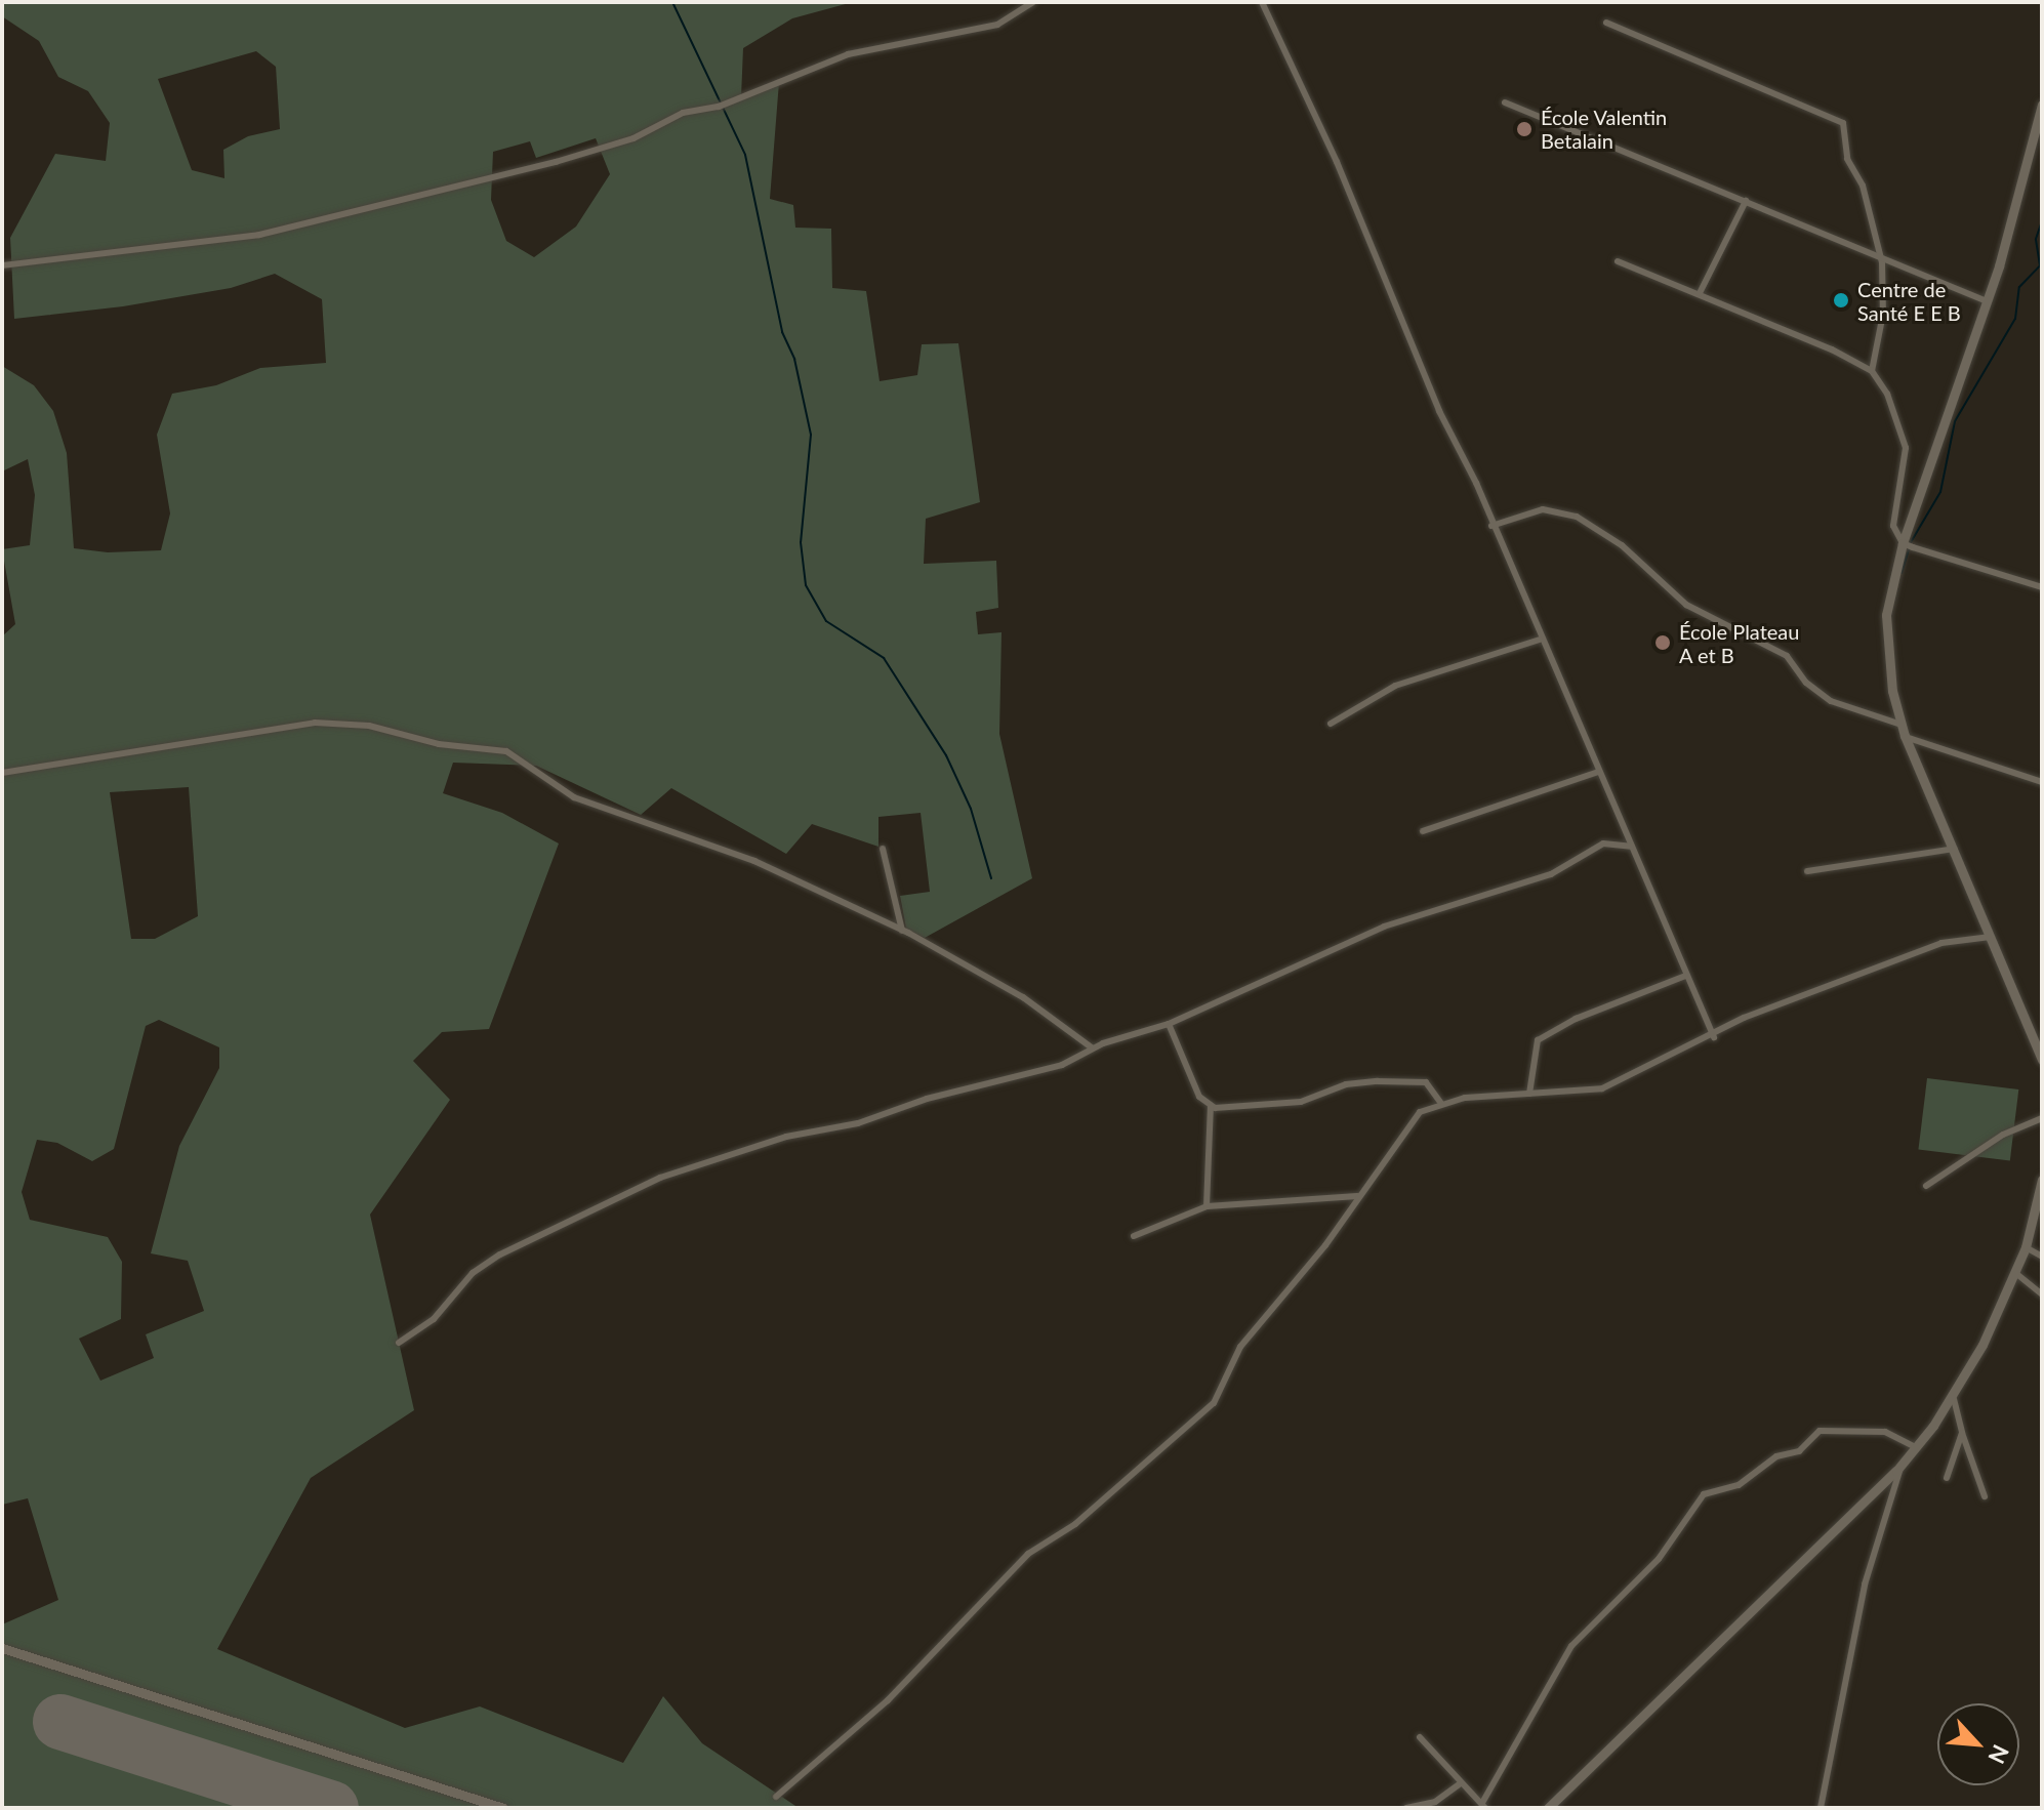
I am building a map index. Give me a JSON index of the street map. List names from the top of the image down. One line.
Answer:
{"places":["École Valentin Betalain","Centre de Santé E E B","École Plateau A et B"],"north":"bottom right"}
